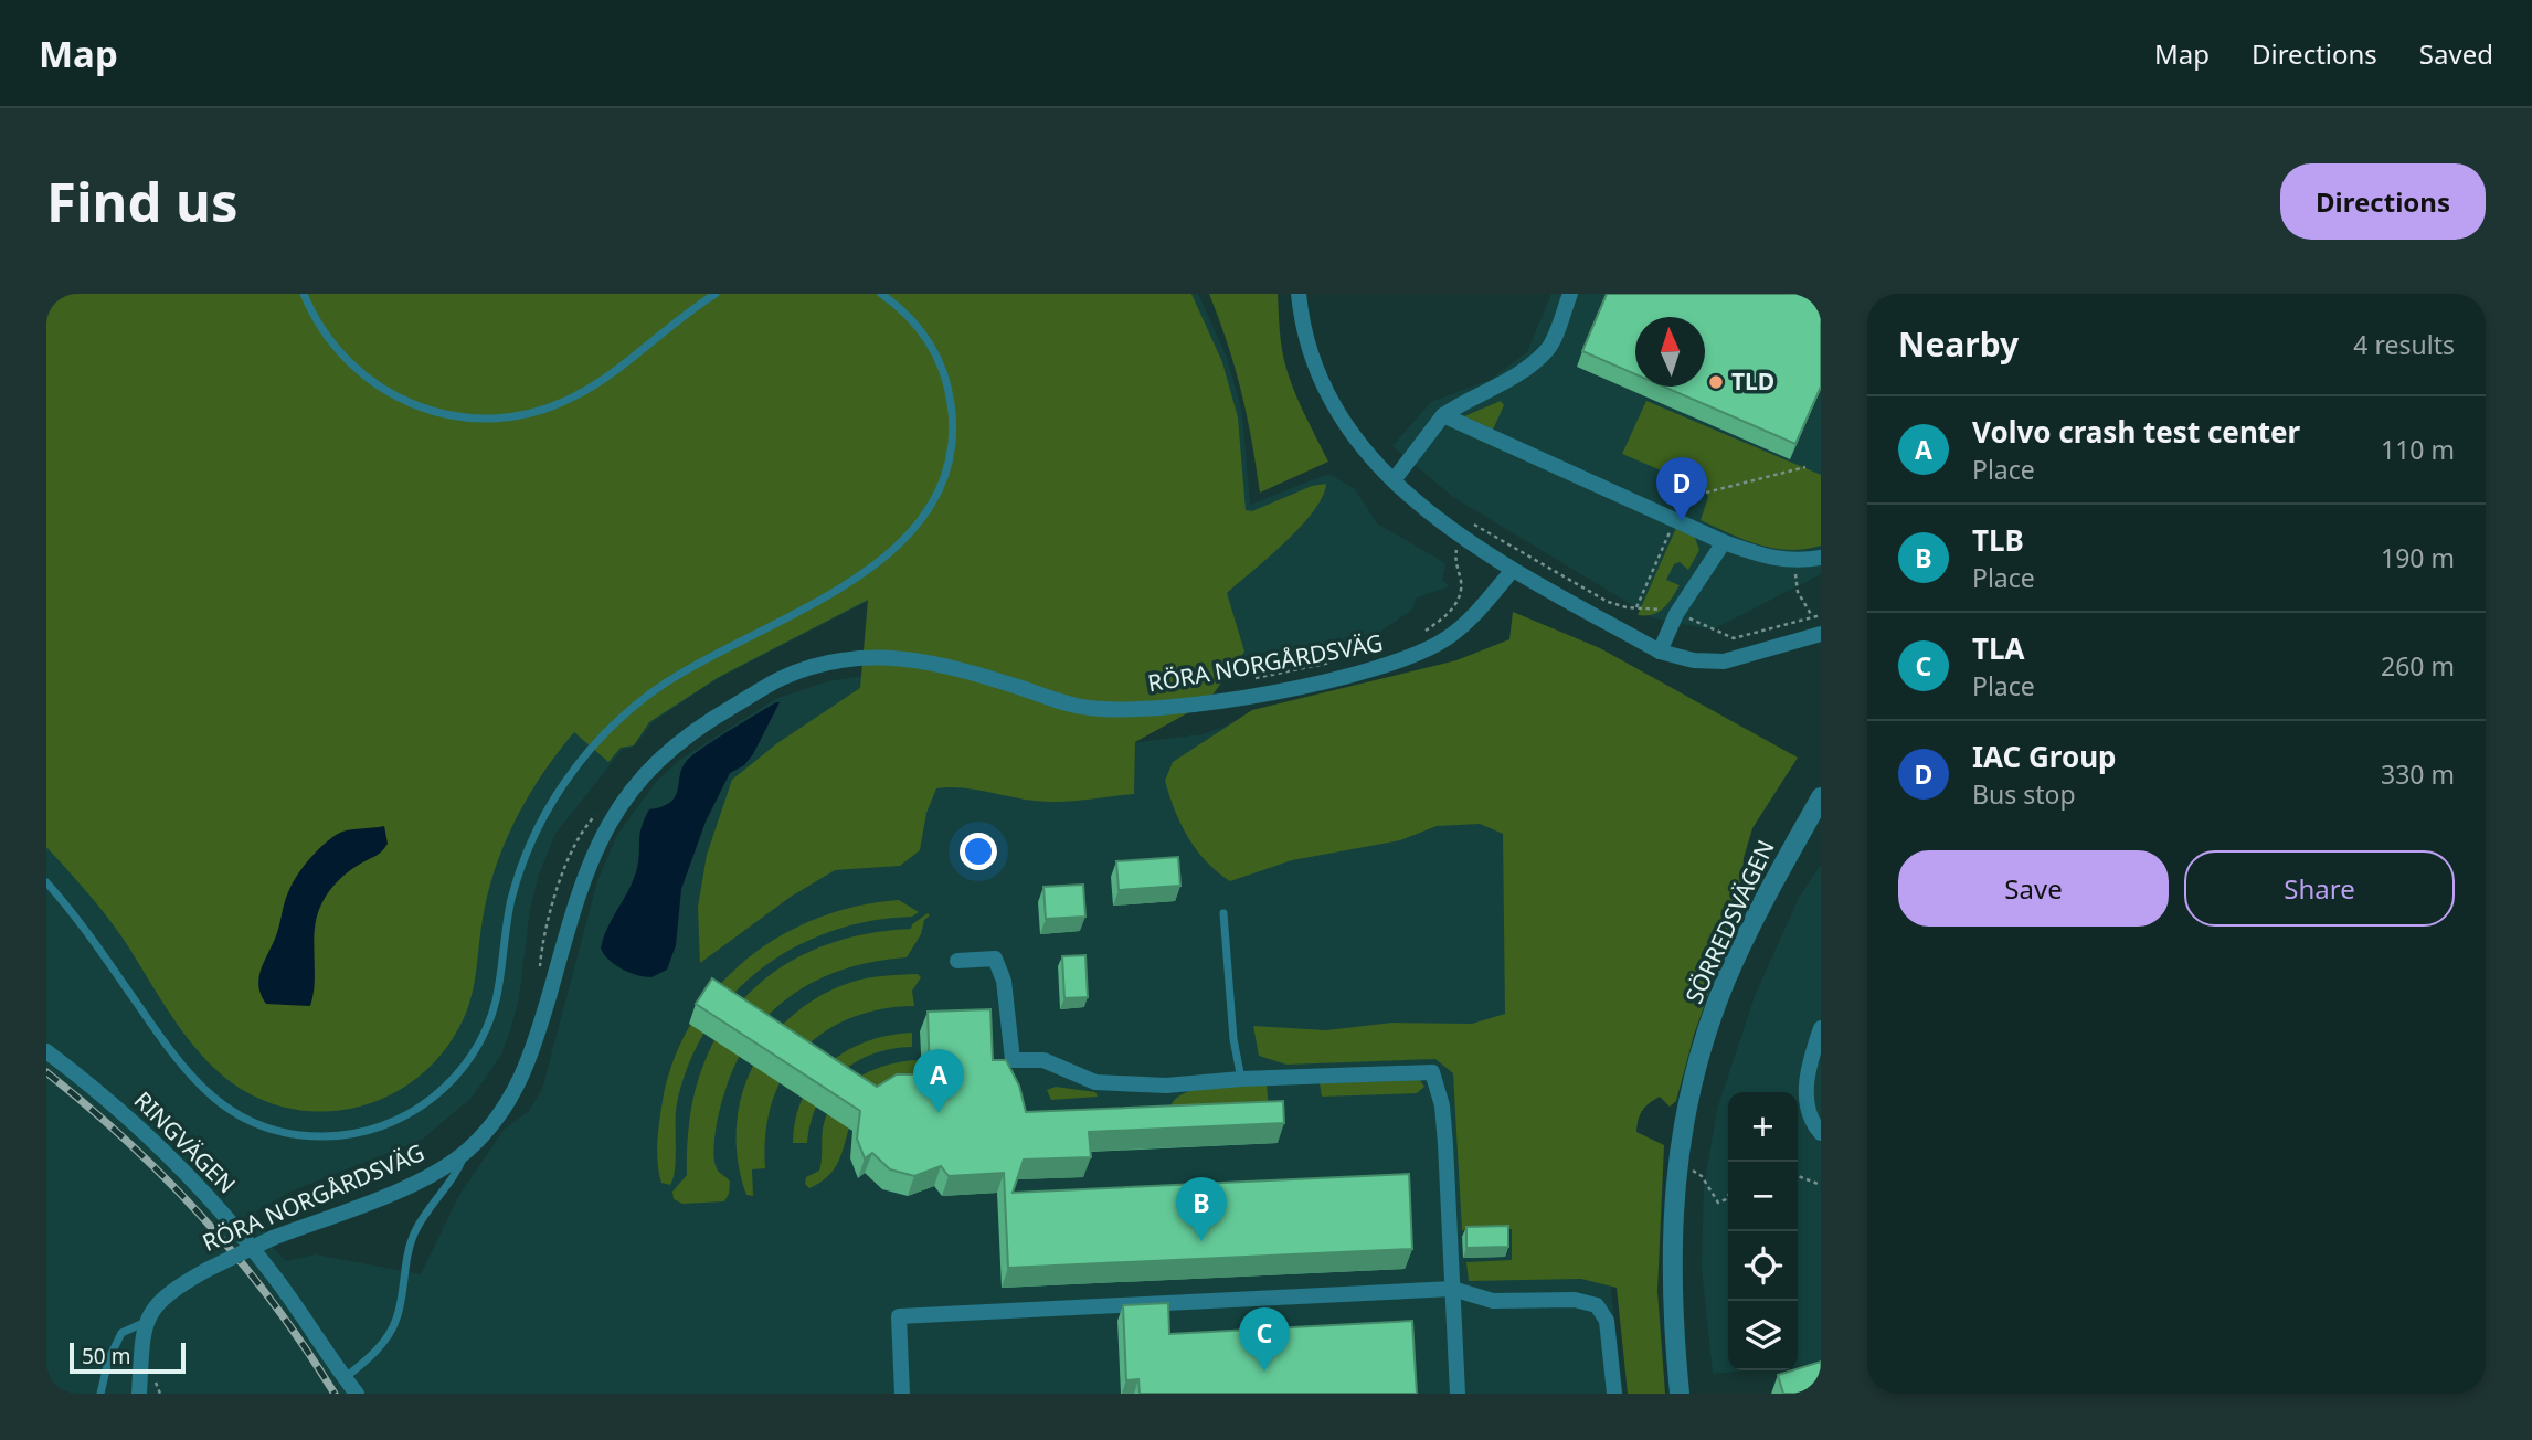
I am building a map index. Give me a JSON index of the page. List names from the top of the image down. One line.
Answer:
{"streets":{"street":["RÖRA NORGÅRDSVÄG","SÖRREDSVÄGEN","RINGVÄGEN"]},"places":["TLD"],"scale_bar":"50 m","north":"top","page":{"header":"Map","nav":["Map","Directions","Saved"],"buttons":["Directions",["Save","Share"]],"title":"Find us","heading":["Nearby","4 results"],"list":[{"mark":"A","name":"Volvo crash test center","note":"Place","value":"110 m"},{"mark":"B","name":"TLB","note":"Place","value":"190 m"},{"mark":"C","name":"TLA","note":"Place","value":"260 m"},{"mark":"D","name":"IAC Group","note":"Bus stop","value":"330 m"}],"pins":["D","A","B","C"],"map_buttons":["+","−"],"scale":"50 m"}}
